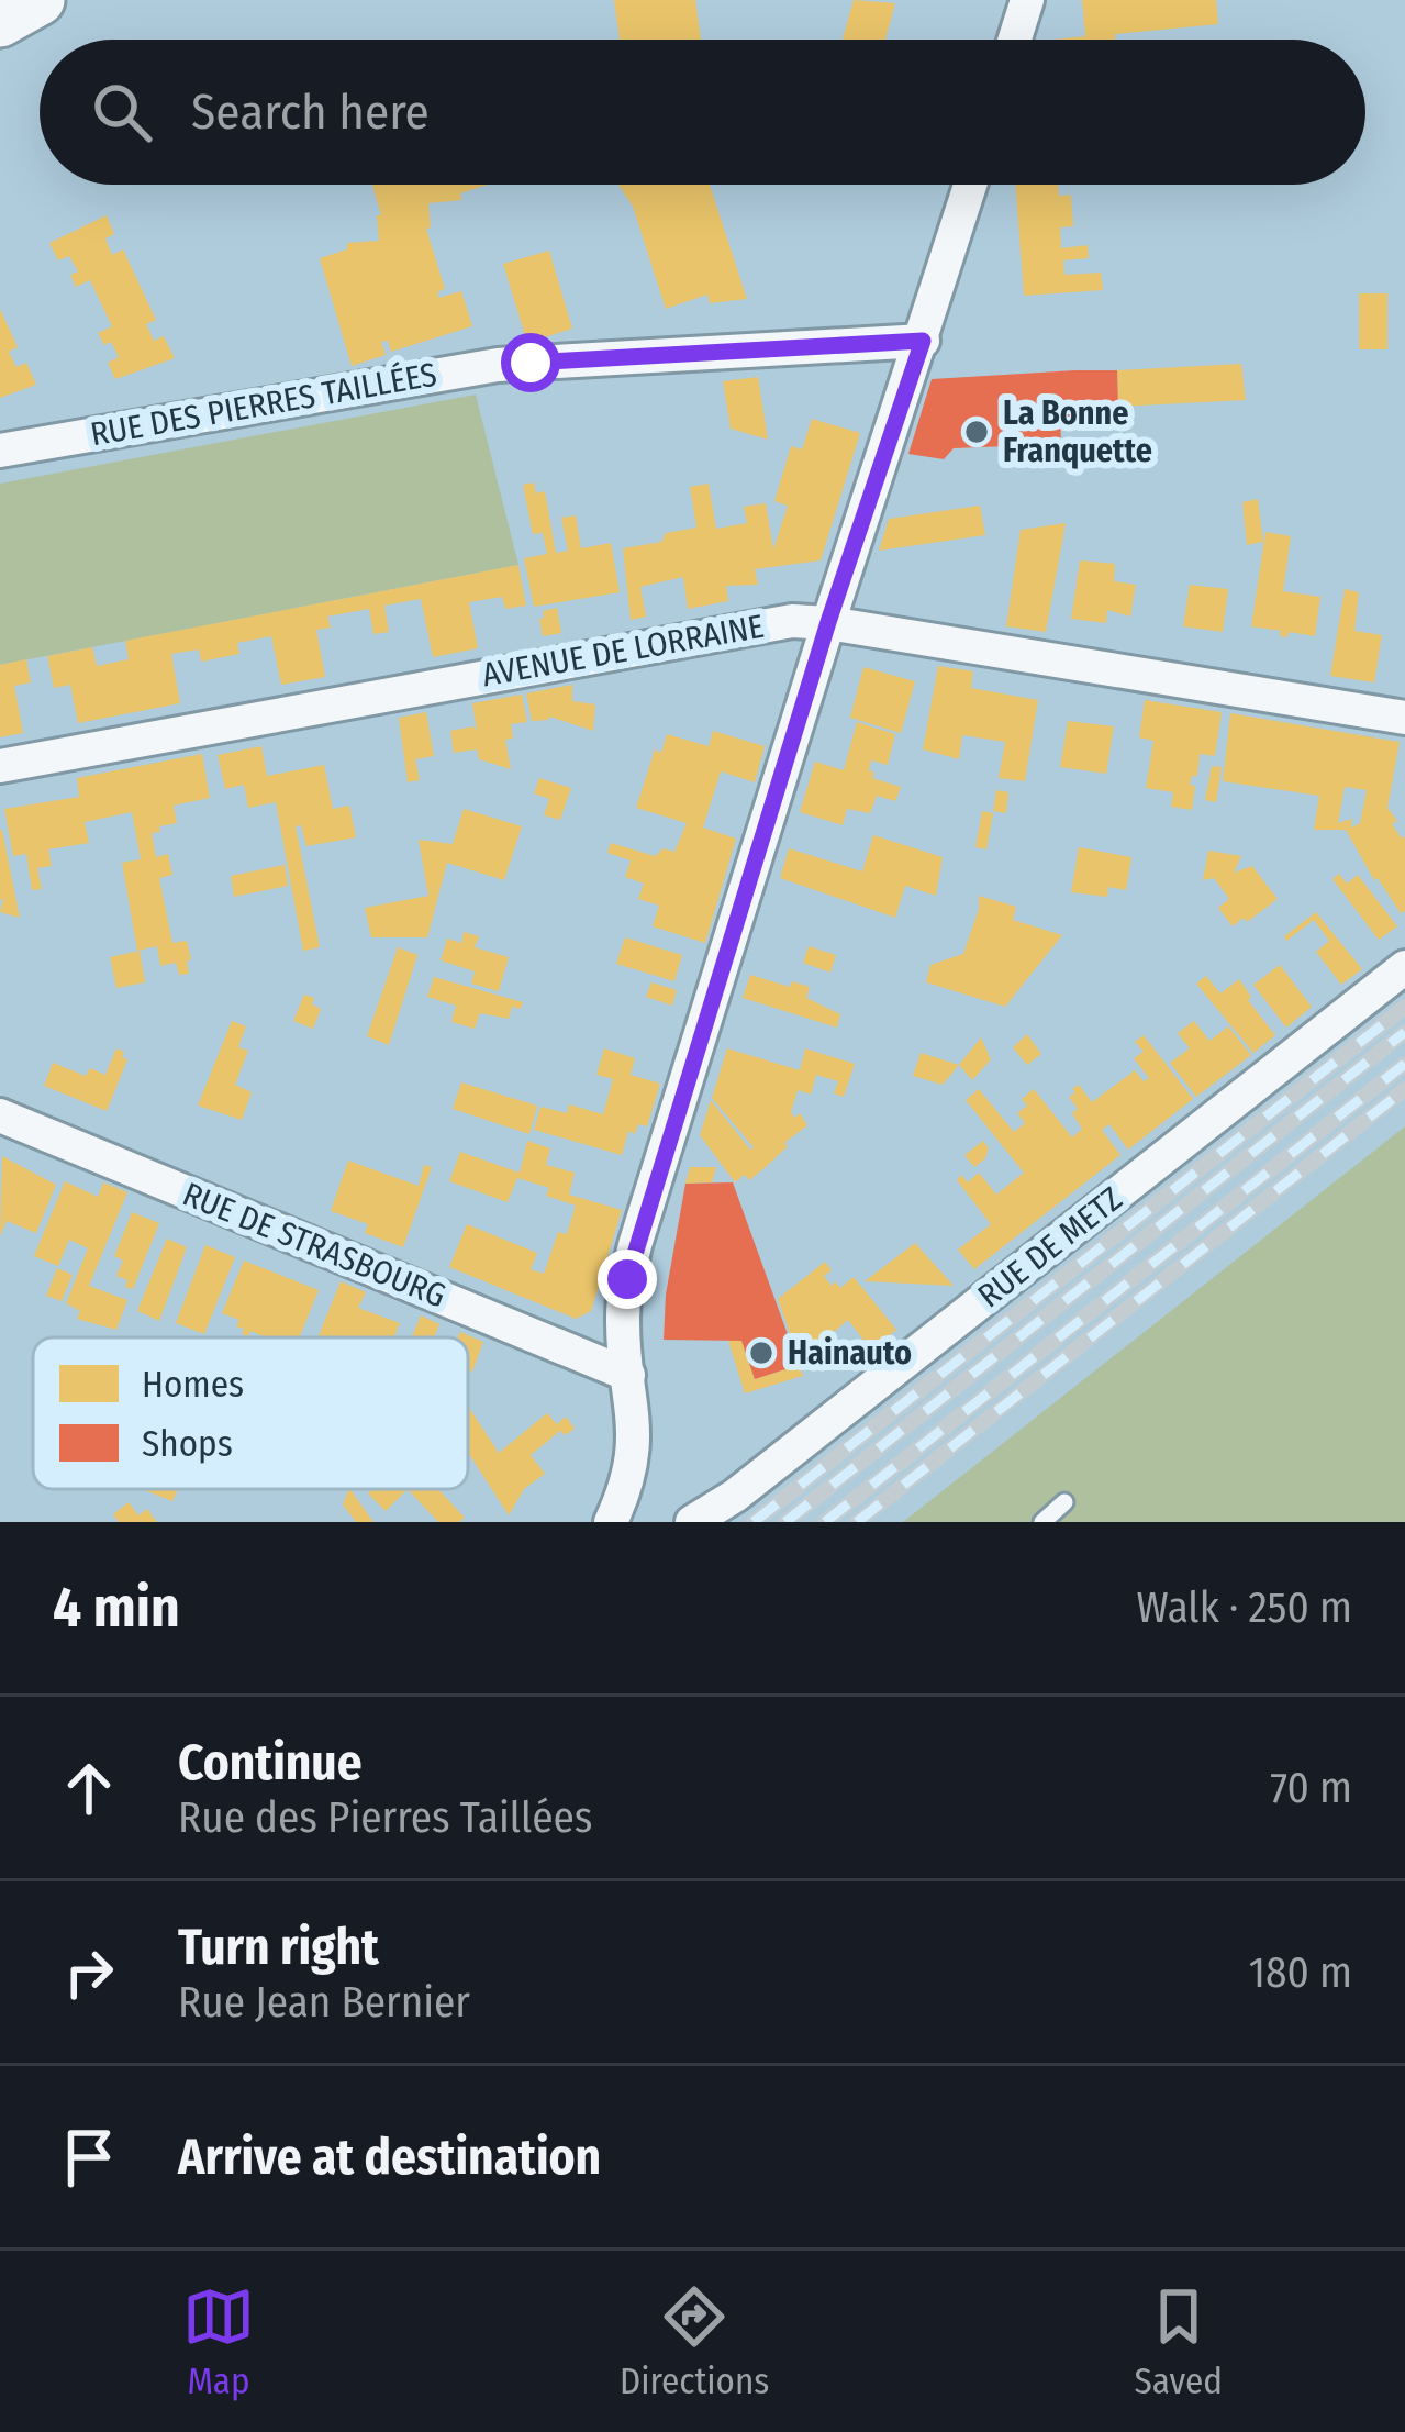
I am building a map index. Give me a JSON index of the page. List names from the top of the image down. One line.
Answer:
{"streets":{"street":["RUE DES PIERRES TAILLÉES","AVENUE DE LORRAINE","RUE DE STRASBOURG","RUE DE METZ"]},"places":["La Bonne Franquette","Hainauto"],"legend":["Homes","Shops"],"page":{"search":"Search here","heading":["4 min","Walk · 250 m"],"list":[["Continue","Rue des Pierres Taillées","70 m"],["Turn right","Rue Jean Bernier","180 m"],"Arrive at destination"],"nav":["Map","Directions","Saved"]}}
